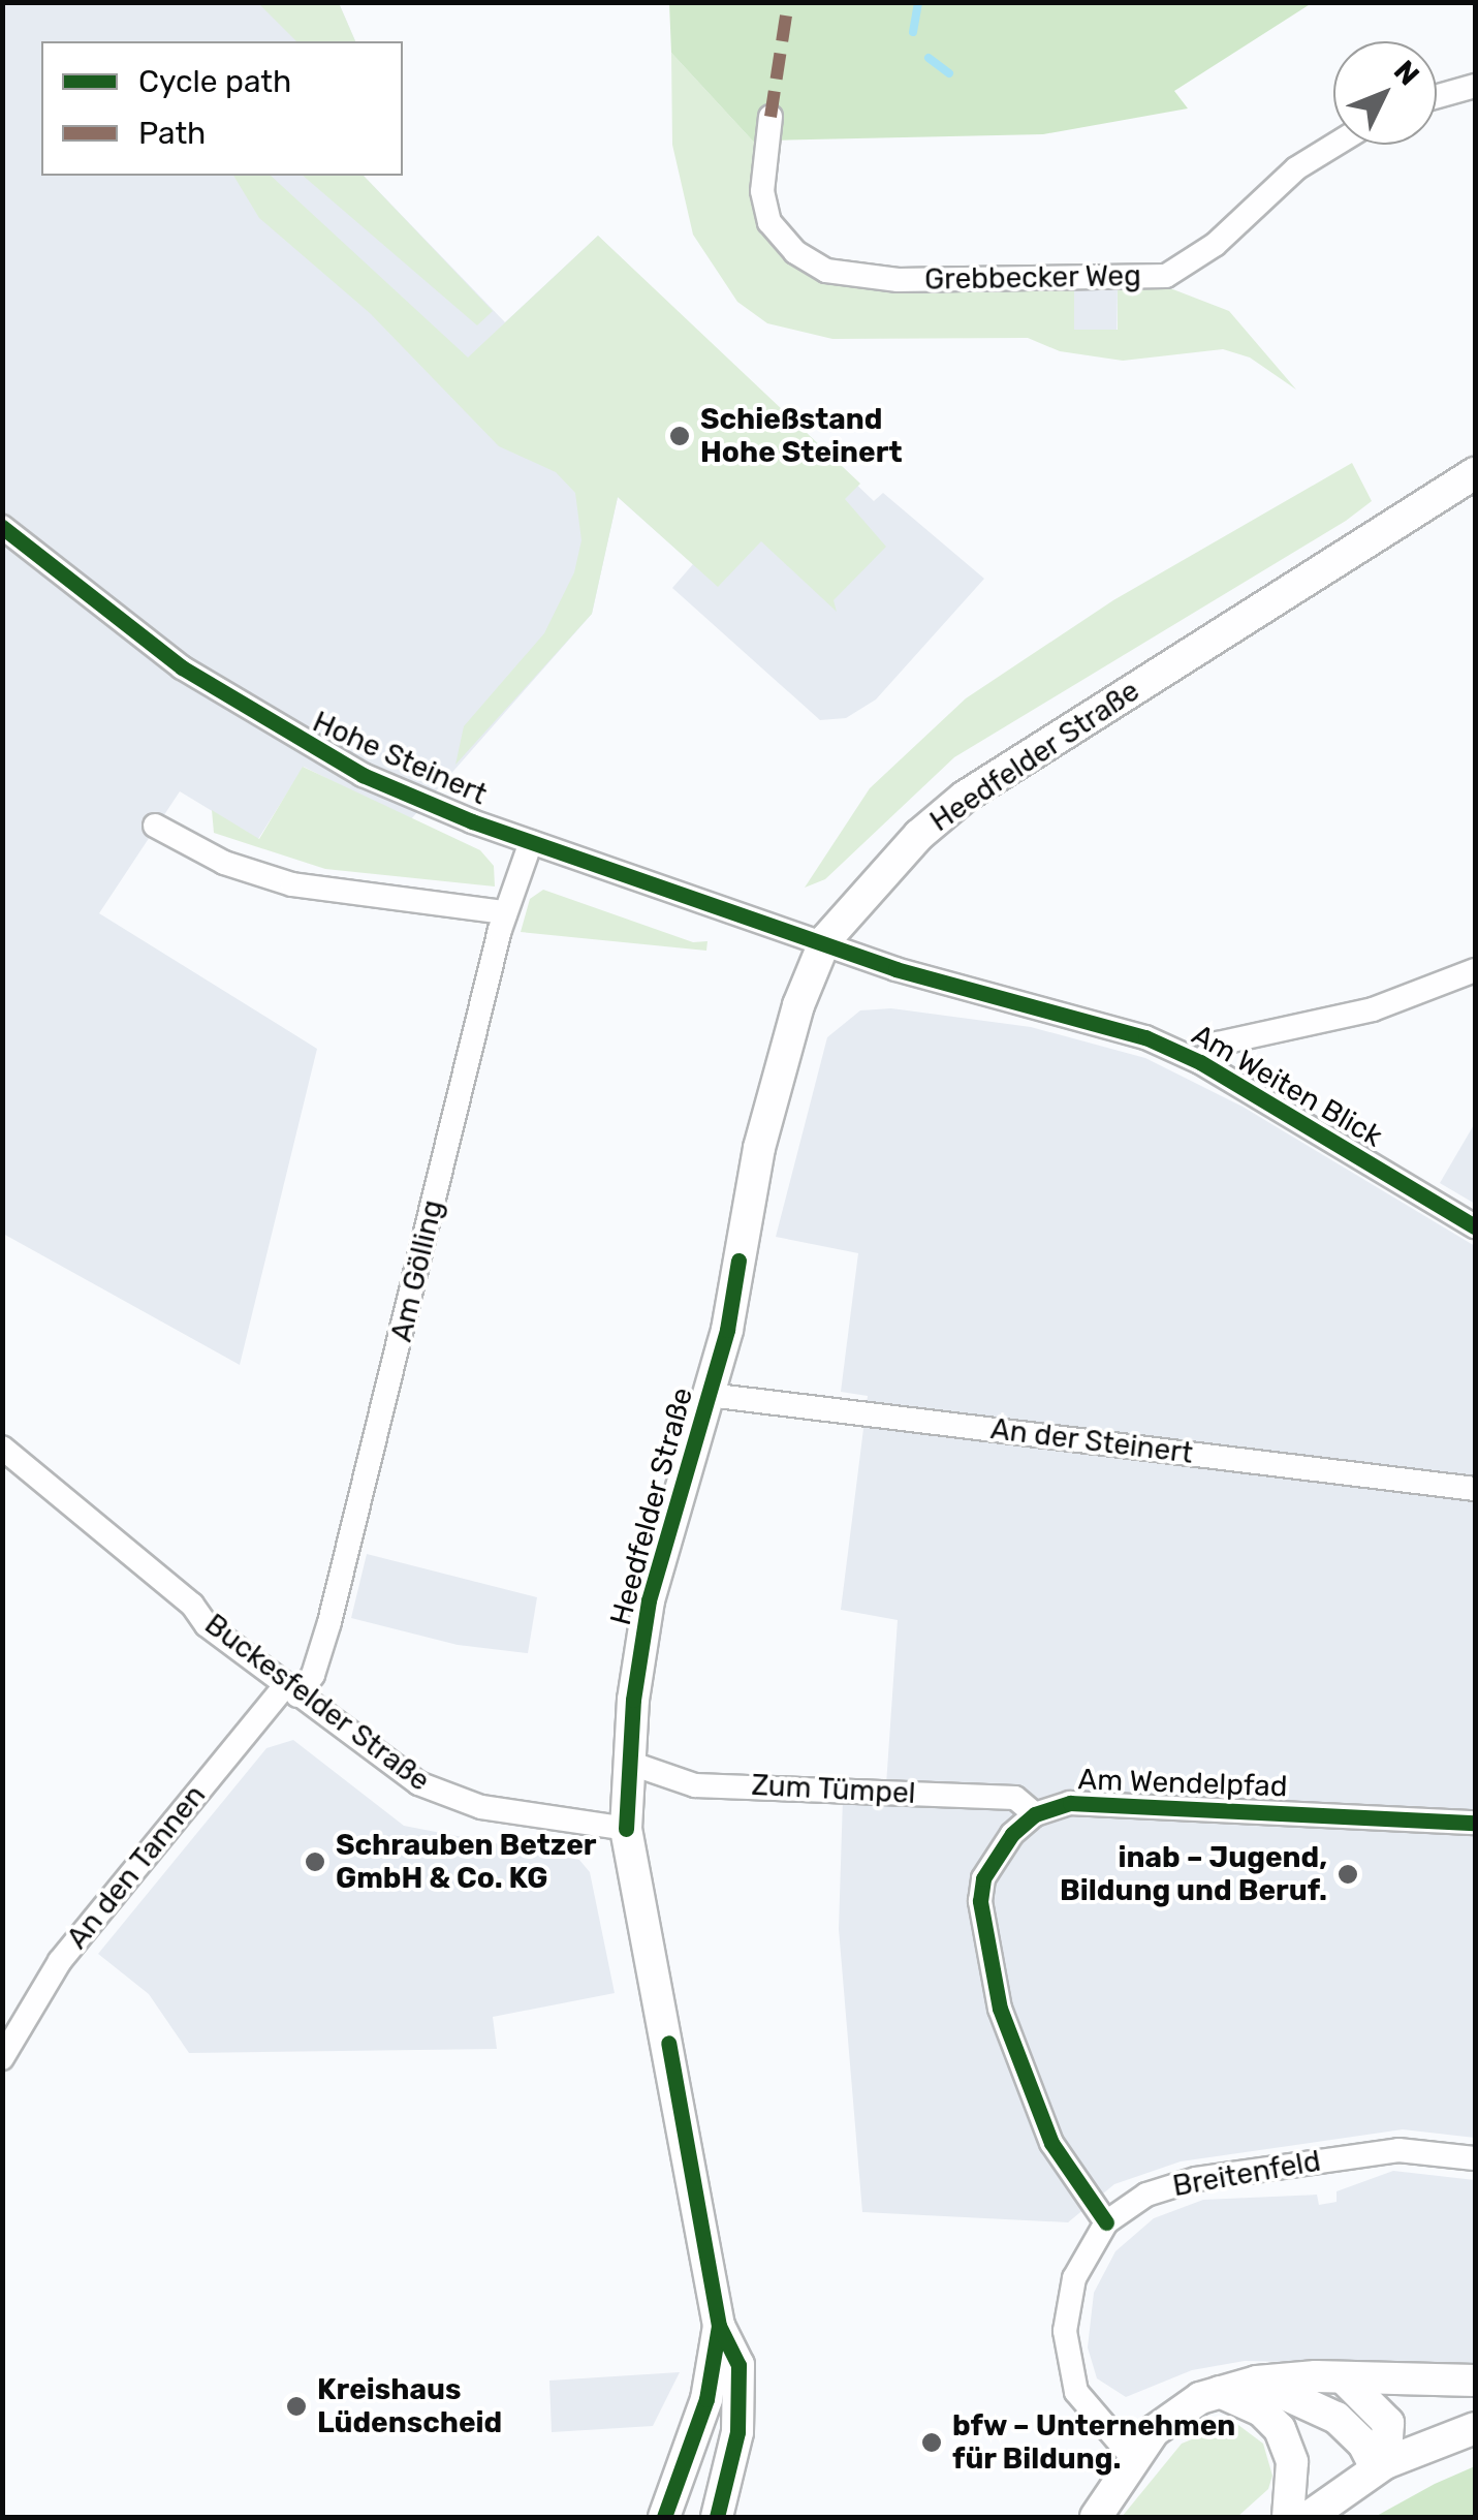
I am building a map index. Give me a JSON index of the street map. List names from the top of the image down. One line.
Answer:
{"streets":{"main road":["Heedfelder Straße"],"street":["Grebbecker Weg","Hohe Steinert","Am Weiten Blick","Am Gölling","An der Steinert","Buckesfelder Straße","Am Wendelpfad","Zum Tümpel","An den Tannen","Breitenfeld"]},"crossings":[["Heedfelder Straße","Hohe Steinert"],["Heedfelder Straße","Am Weiten Blick"],["Heedfelder Straße","An der Steinert"],["Heedfelder Straße","Buckesfelder Straße"],["Heedfelder Straße","Zum Tümpel"],["Hohe Steinert","Am Weiten Blick"],["Hohe Steinert","Am Gölling"],["Am Gölling","Buckesfelder Straße"],["Am Gölling","An den Tannen"],["Buckesfelder Straße","An den Tannen"],["Am Wendelpfad","Zum Tümpel"]],"places":["Schießstand Hohe Steinert","Schrauben Betzer GmbH & Co. KG","inab – Jugend, Bildung und Beruf.","Kreishaus Lüdenscheid","bfw – Unternehmen für Bildung."],"legend":["Cycle path","Path"],"north":"top right"}
